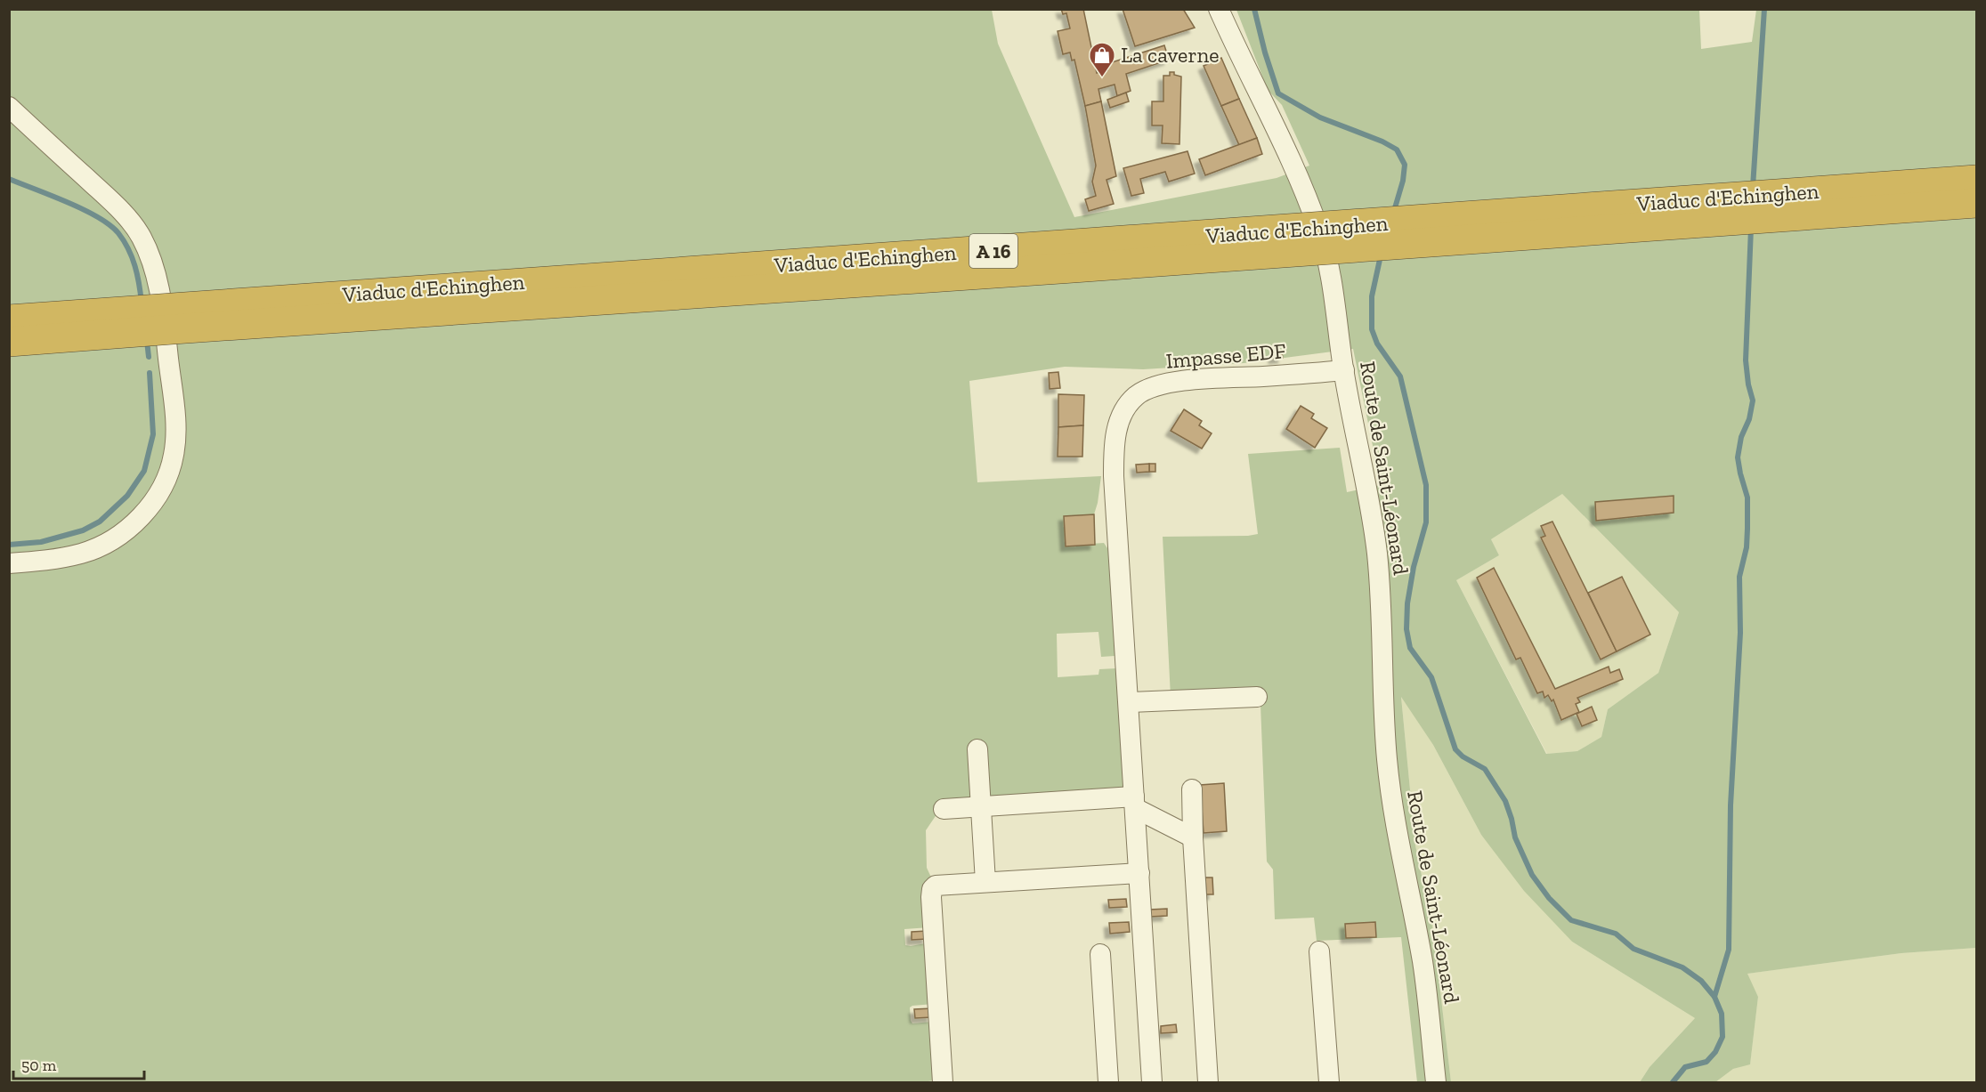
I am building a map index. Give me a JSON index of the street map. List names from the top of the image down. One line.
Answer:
{"streets":{"highway":["Viaduc d'Echinghen","A 16"],"street":["Impasse EDF","Route de Saint-Léonard"]},"crossings":[["Impasse EDF","Route de Saint-Léonard"]],"places":{"shop":["La caverne"]},"scale_bar":"50 m"}
